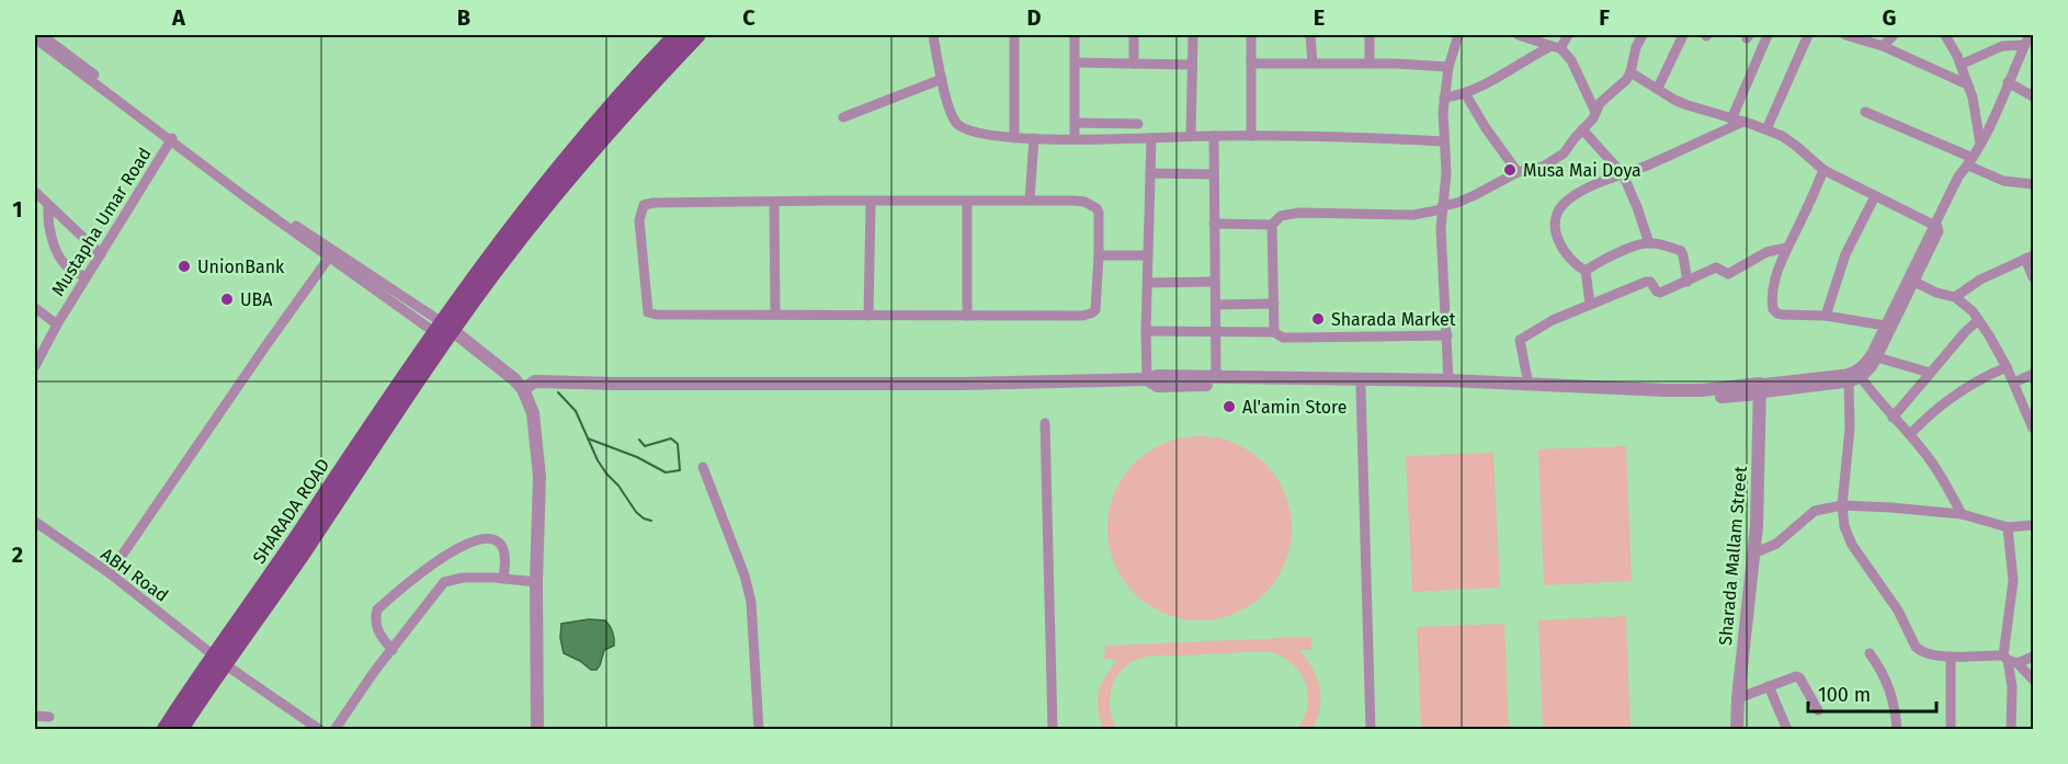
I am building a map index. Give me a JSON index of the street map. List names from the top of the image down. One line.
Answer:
{"streets":{"street":["Mustapha Umar Road","Sharada Mallam Street","ABH Road"]},"places":["Musa Mai Doya","UnionBank","UBA","Sharada Market","Al'amin Store"],"scale_bar":"100 m","grid":{"columns":["A","B","C","D","E","F","G"],"rows":["1","2"]}}
